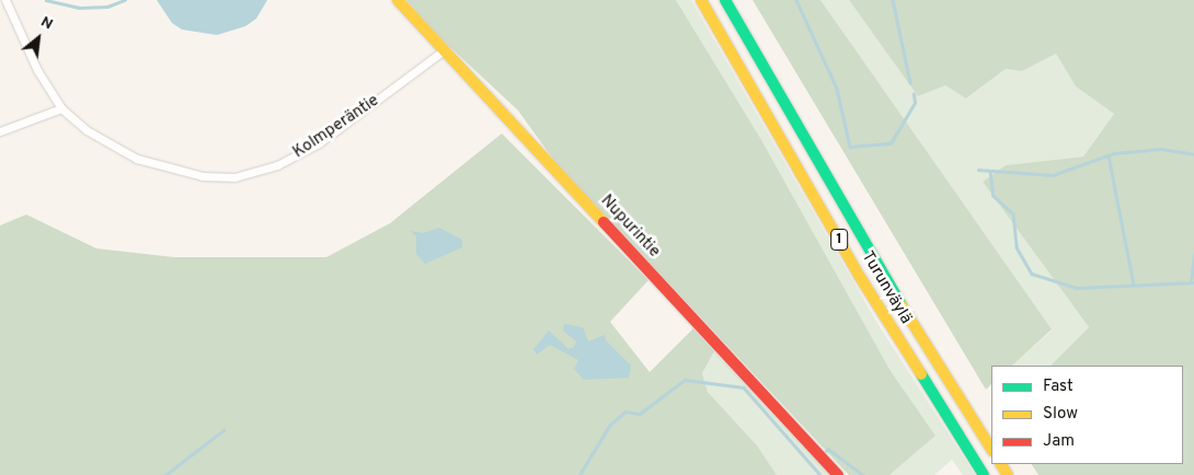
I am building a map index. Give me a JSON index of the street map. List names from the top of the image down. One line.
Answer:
{"streets":{"main road":["Nupurintie","1","Turunväylä"],"street":["Kolmperäntie"]},"crossings":[["Kolmperäntie","Nupurintie"]],"legend":["Fast","Slow","Jam"],"north":"top right"}
